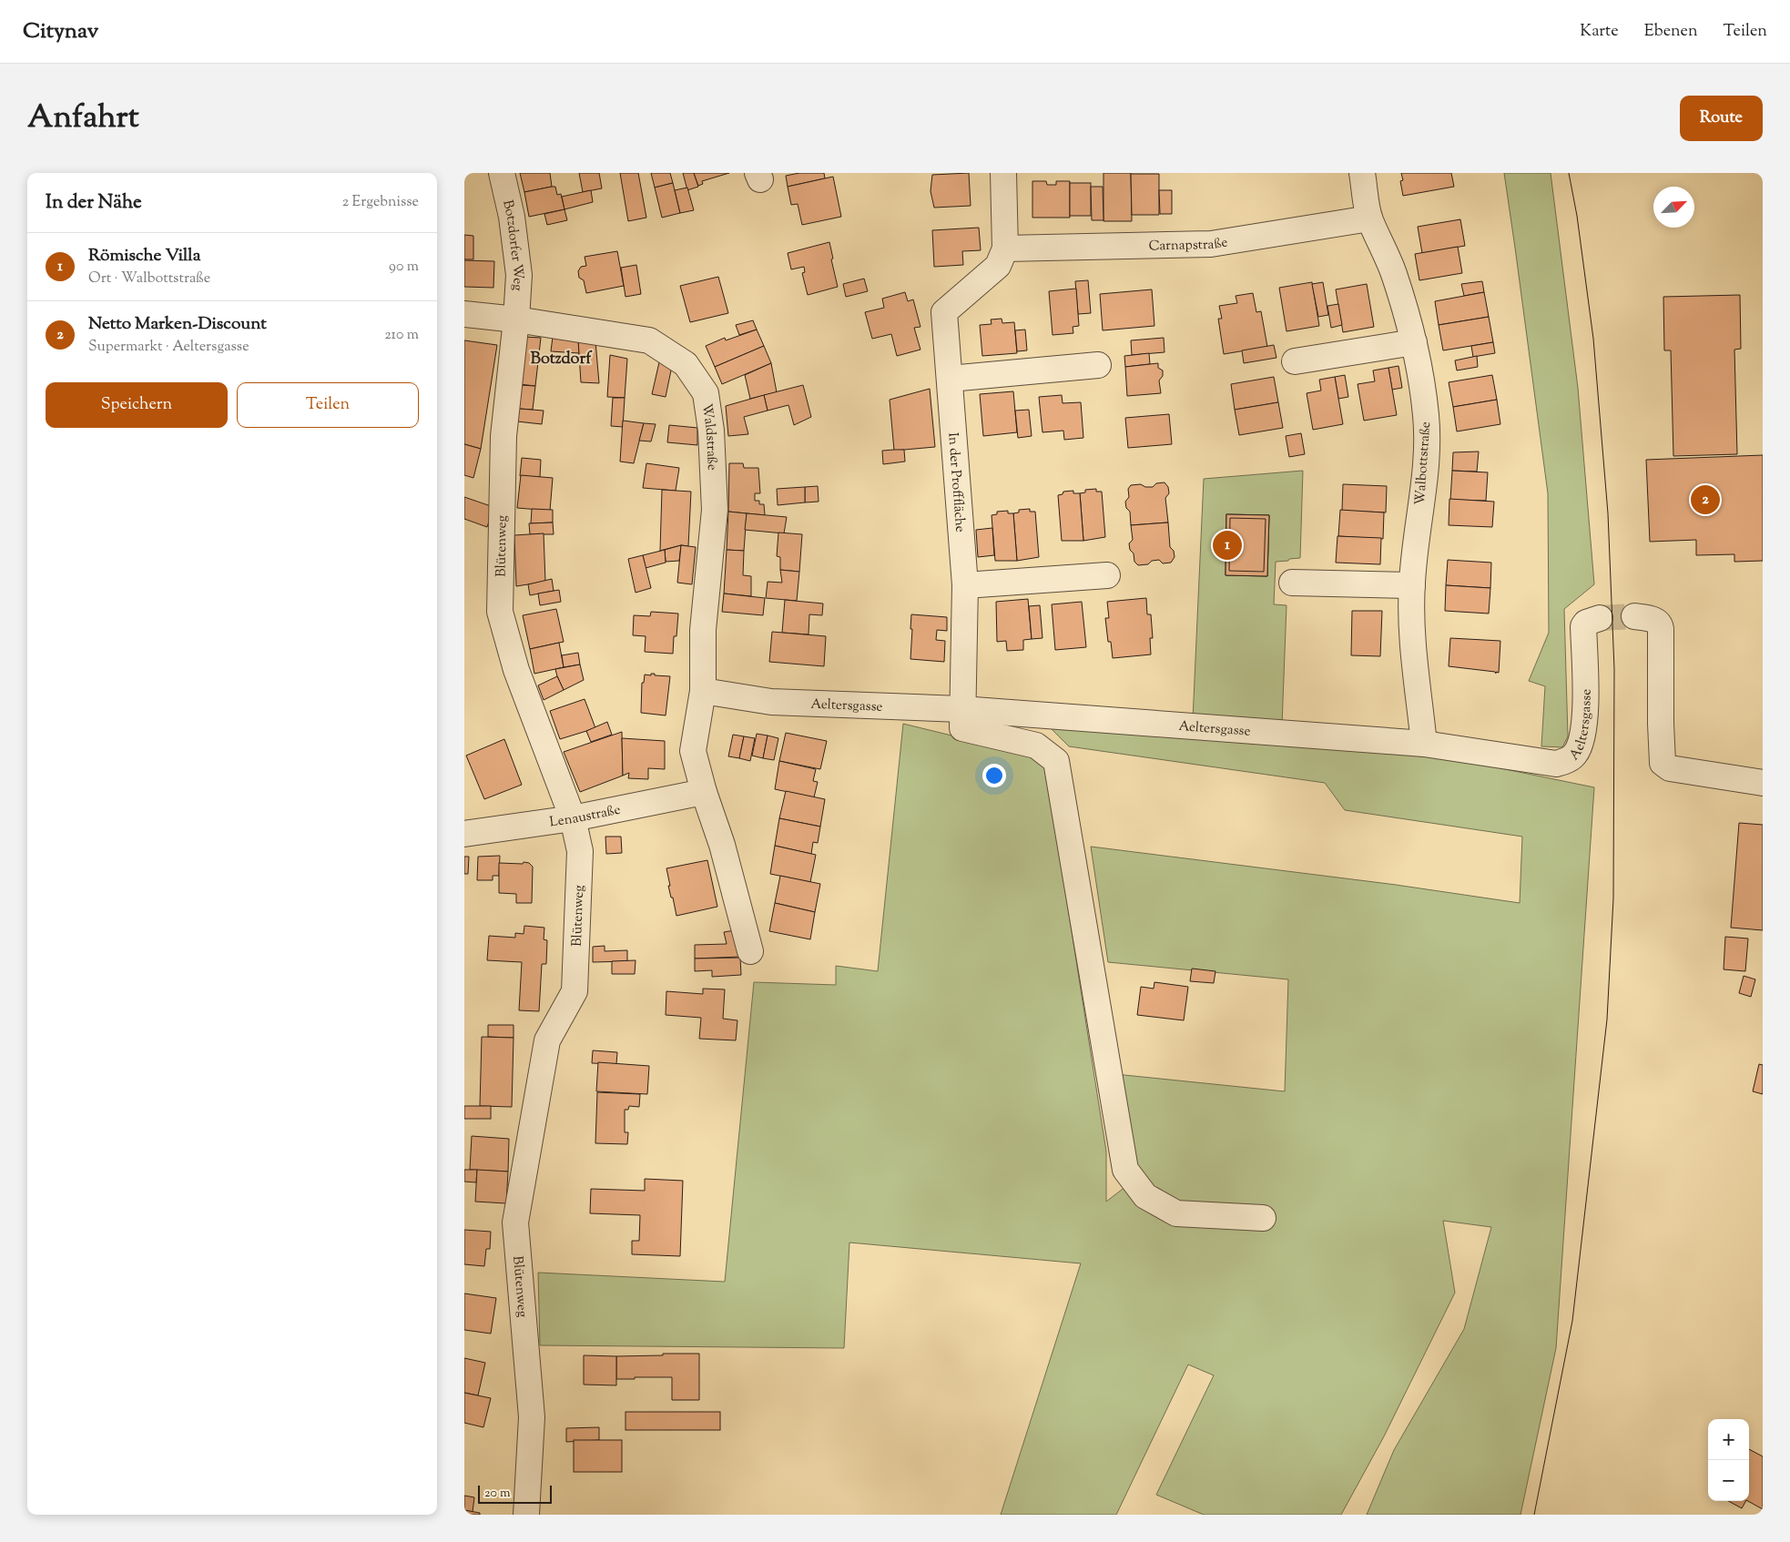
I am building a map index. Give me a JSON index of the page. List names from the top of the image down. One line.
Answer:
{"streets":{"street":["Carnapstraße","Botzdorfer Weg","Waldstraße","Walbottstraße","In der Profffläche","Blütenweg","Aeltersgasse","Lenaustraße"]},"crossings":[["Carnapstraße","Walbottstraße"],["Carnapstraße","In der Profffläche"],["Botzdorfer Weg","Waldstraße"],["Botzdorfer Weg","Blütenweg"],["Waldstraße","Blütenweg"],["Waldstraße","Aeltersgasse"],["Walbottstraße","Aeltersgasse"],["In der Profffläche","Aeltersgasse"],["Blütenweg","Lenaustraße"]],"districts":["Botzdorf"],"scale_bar":"20 m","north":"top right","page":{"header":"Citynav","nav":["Karte","Ebenen","Teilen"],"title":"Anfahrt","buttons":["Route",["Speichern","Teilen"]],"heading":["In der Nähe","2 Ergebnisse"],"list":[{"mark":"1","name":"Römische Villa","note":"Ort · Walbottstraße","value":"90 m"},{"mark":"2","name":"Netto Marken-Discount","note":"Supermarkt · Aeltersgasse","value":"210 m"}],"pins":["2","1"],"map_buttons":["+","−"],"scale":"20 m"}}
